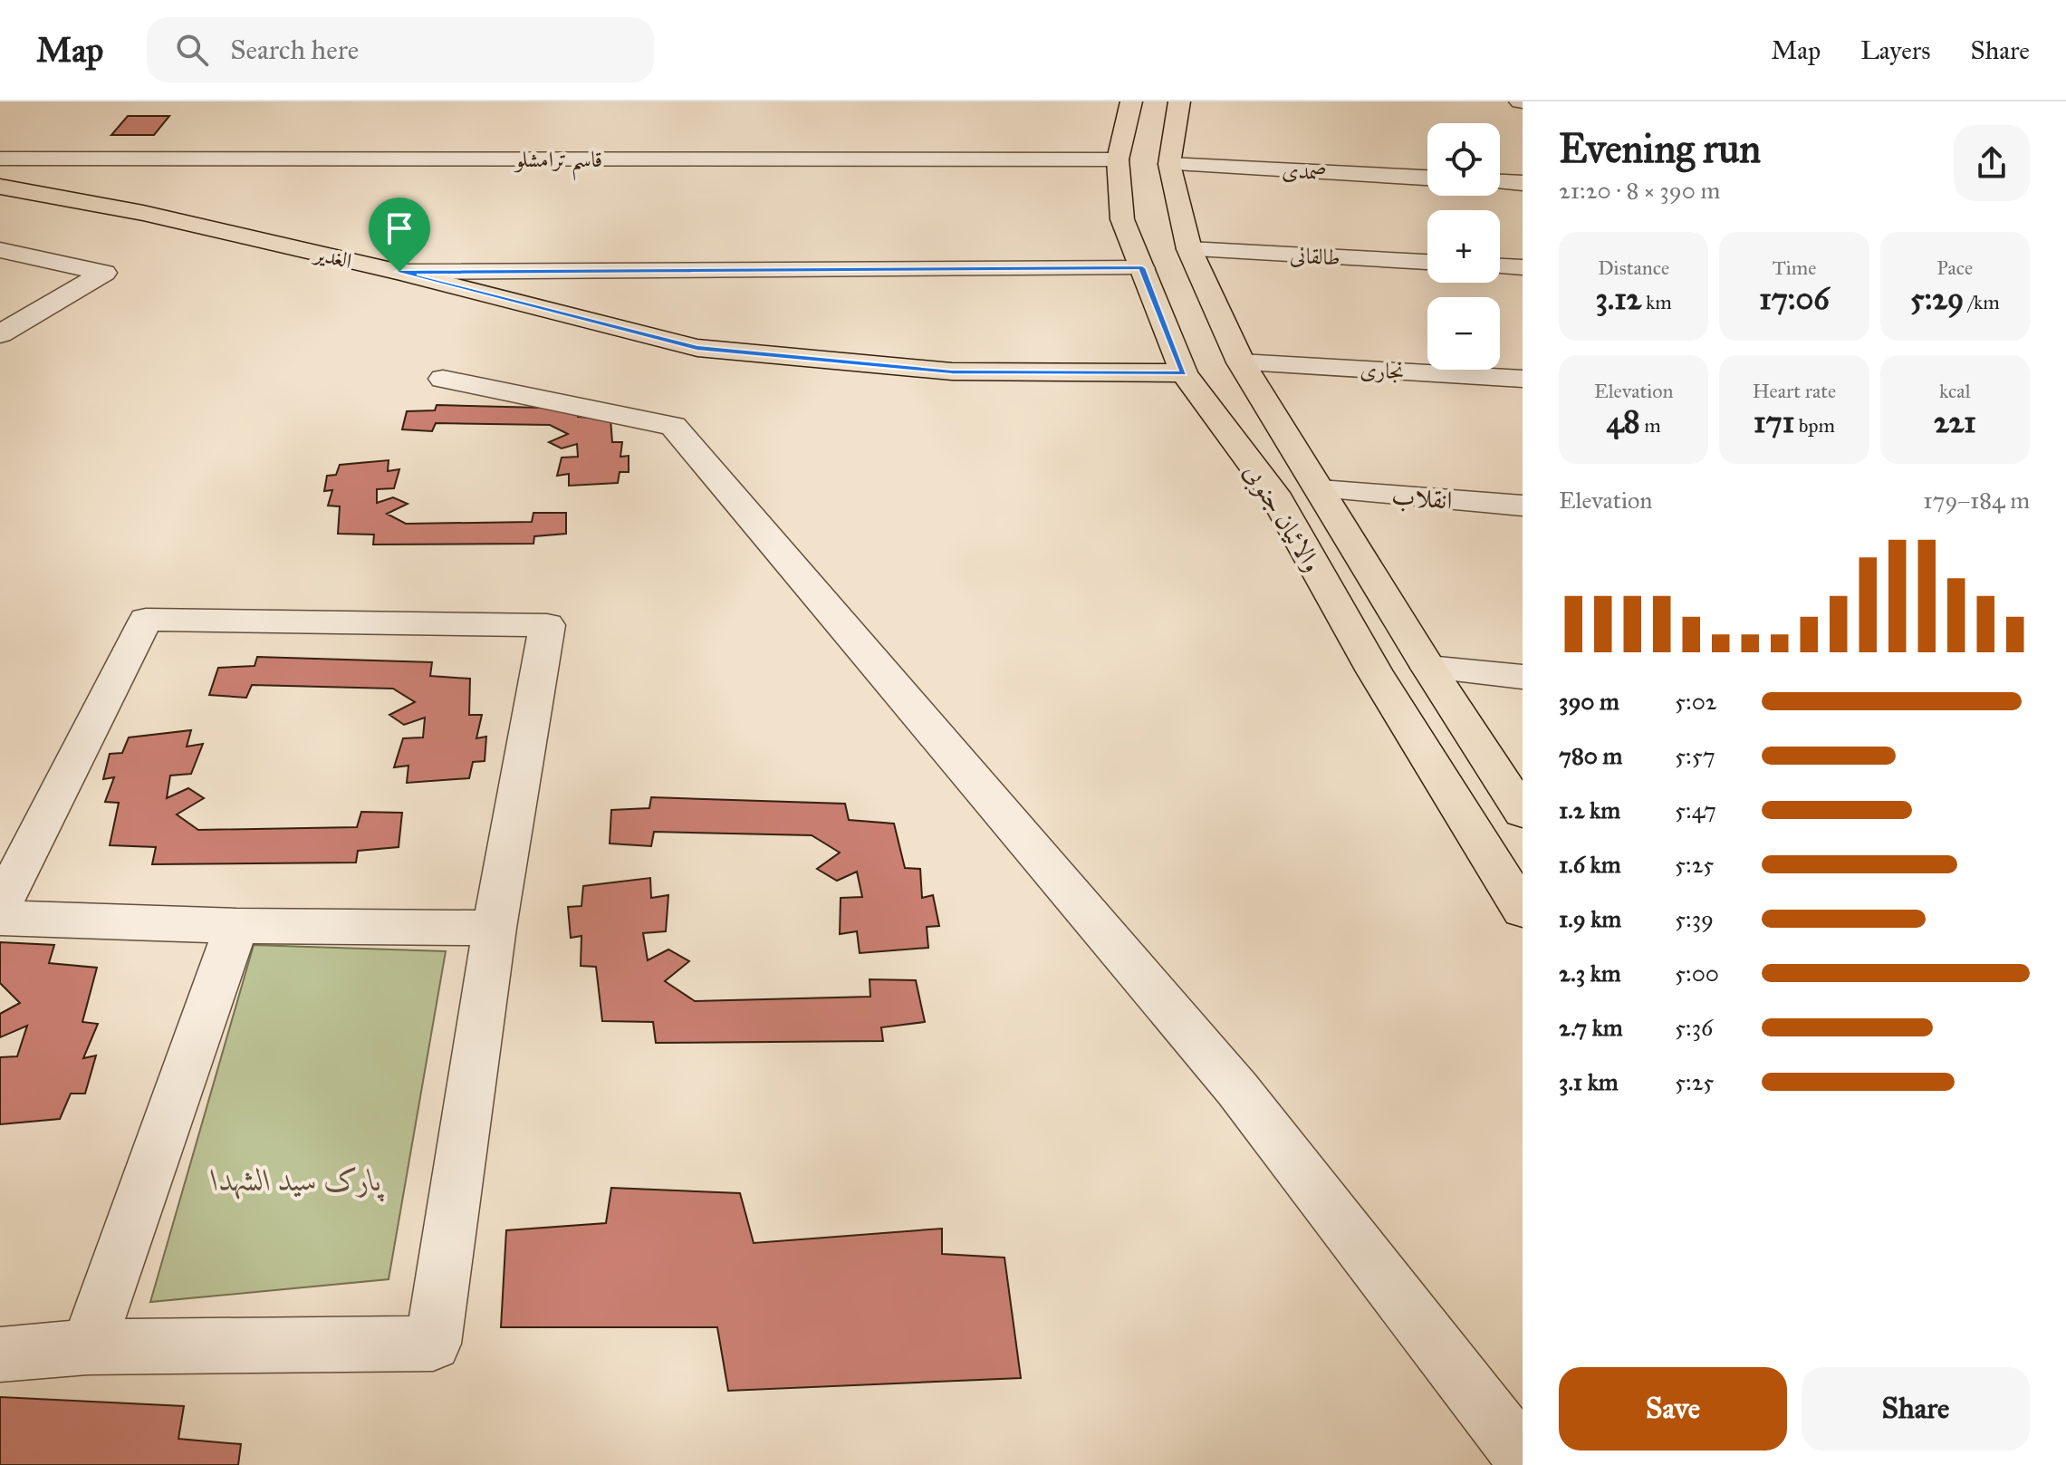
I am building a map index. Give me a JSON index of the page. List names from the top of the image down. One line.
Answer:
{"streets":{"main road":["الغدیر","والائیان جنوبی"],"street":["قاسم ترامشلو","صمدی","طالقانی","نجاری","انقلاب"]},"crossings":[["قاسم ترامشلو","والائیان جنوبی"],["صمدی","والائیان جنوبی"],["طالقانی","والائیان جنوبی"],["الغدیر","نجاری"],["الغدیر","والائیان جنوبی"],["نجاری","والائیان جنوبی"],["انقلاب","والائیان جنوبی"]],"parks":["پارک سید الشهدا"],"page":{"header":"Map","search":"Search here","nav":["Map","Layers","Share"],"heading":["Evening run","21:20 · 8 × 390 m"],"map_buttons":["+","−"],"stats":[["Distance","3.12 km"],["Time","17:06"],["Pace","5:29 /km"],["Elevation","48 m"],["Heart rate","171 bpm"],["kcal","221"]],"chart":["Elevation","179–184 m"],"list":[{"name":"390 m","note":"5:02"},{"name":"780 m","note":"5:57"},{"name":"1.2 km","note":"5:47"},{"name":"1.6 km","note":"5:25"},{"name":"1.9 km","note":"5:39"},{"name":"2.3 km","note":"5:00"},{"name":"2.7 km","note":"5:36"},{"name":"3.1 km","note":"5:25"}],"buttons":["Save","Share"]}}
